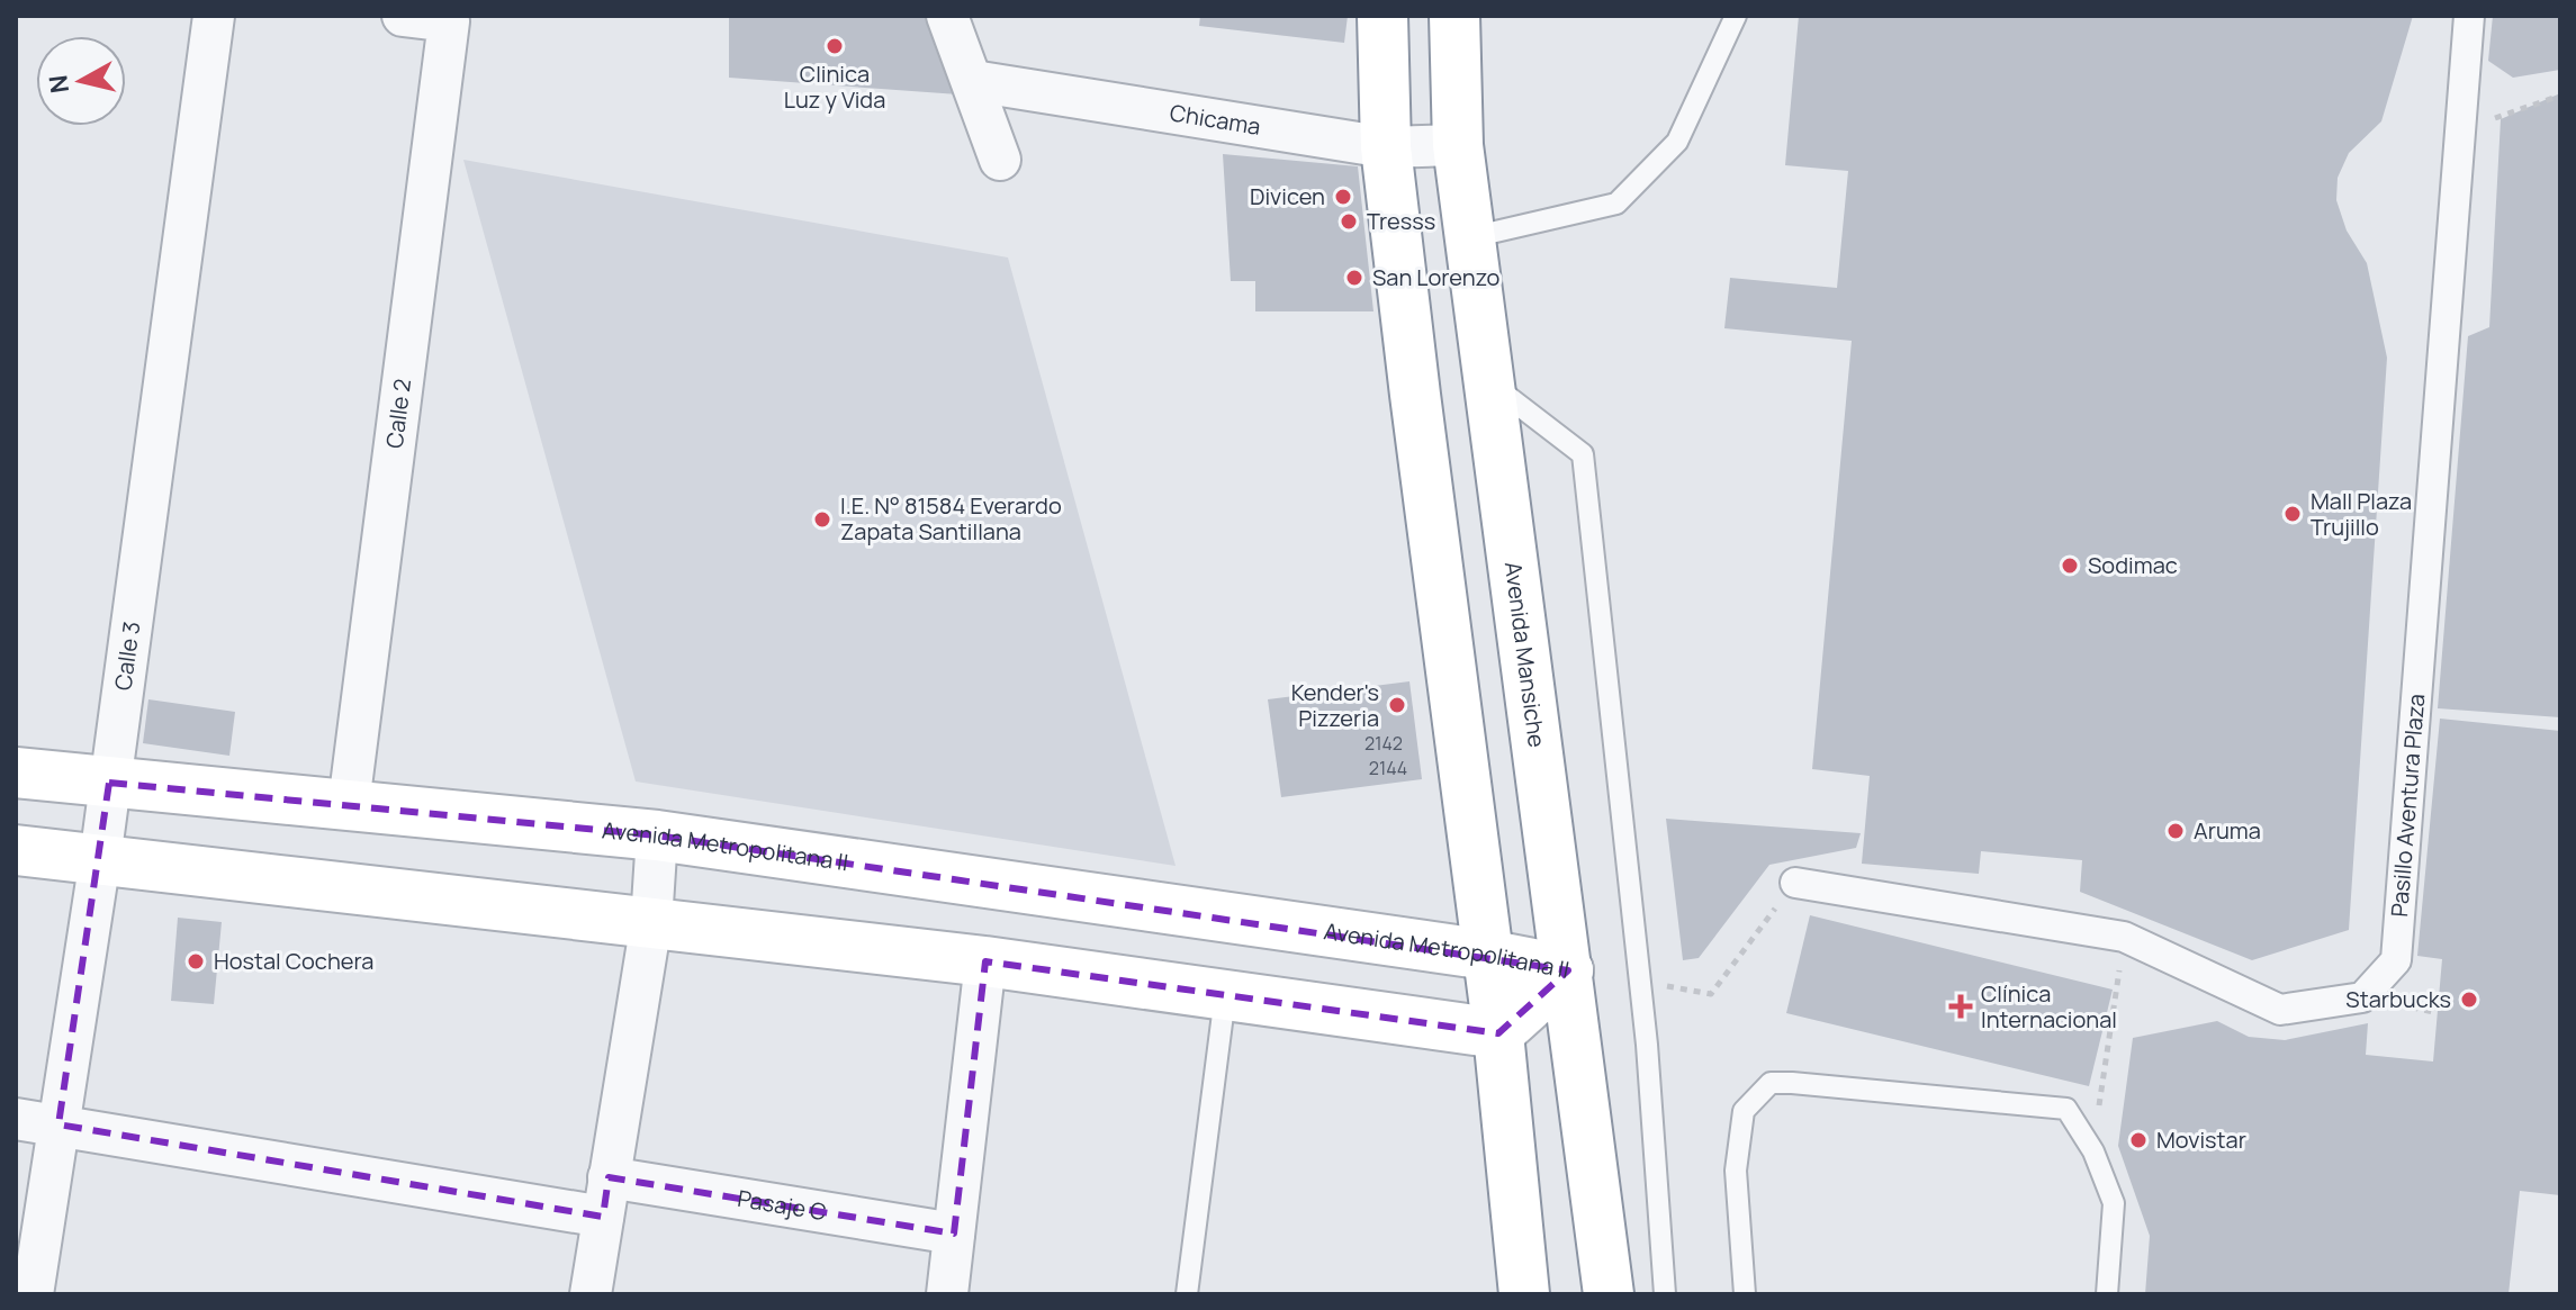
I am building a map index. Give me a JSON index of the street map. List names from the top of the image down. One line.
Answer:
{"streets":{"main road":["Avenida Mansiche","Avenida Metropolitana II"],"street":["Chicama","Calle 2","Calle 3","Pasillo Aventura Plaza","Pasaje C"]},"crossings":[["Chicama","Avenida Mansiche"],["Calle 2","Avenida Metropolitana II"],["Calle 3","Avenida Metropolitana II"],["Avenida Mansiche","Avenida Metropolitana II"]],"places":{"other":["Clinica Luz y Vida","Divicen","Tresss","San Lorenzo","Mall Plaza Trujillo","I.E. N° 81584 Everardo Zapata Santillana","Sodimac","Kender's Pizzeria","Aruma","Hostal Cochera","Starbucks","Movistar"],"health":["Clínica Internacional"]},"house_numbers":["2142","2144"],"north":"left"}
